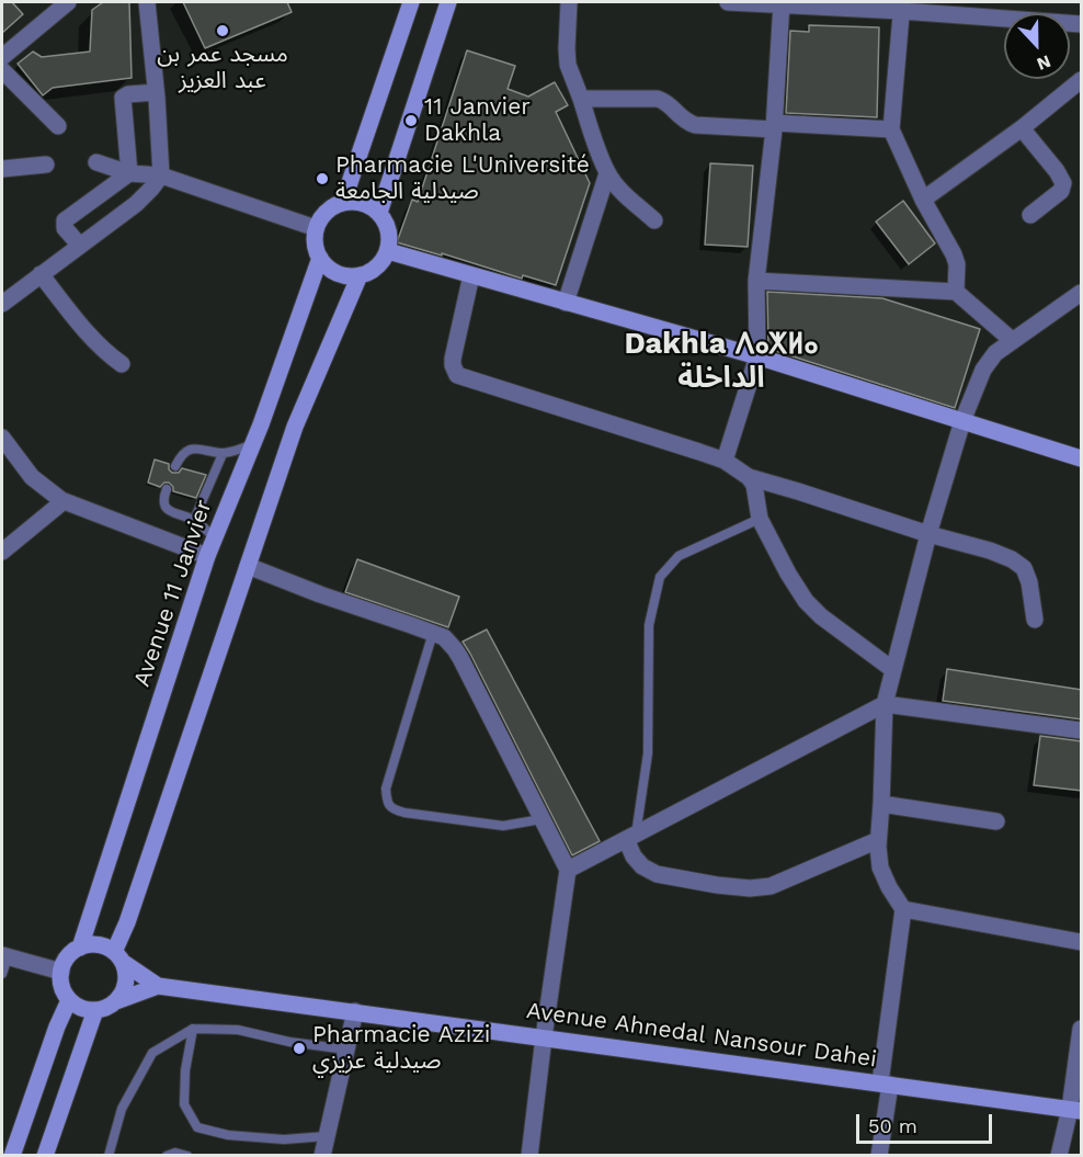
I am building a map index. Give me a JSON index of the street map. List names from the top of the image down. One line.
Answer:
{"streets":{"street":["Avenue 11 Janvier","Avenue Ahnedal Nansour Dahei"]},"crossings":[["Avenue 11 Janvier","Avenue Ahnedal Nansour Dahei"]],"districts":["Dakhla ⴷⴰⵅⵍⴰ الداخلة"],"places":["مسجد عمر بن عبد العزيز","11 Janvier Dakhla","Pharmacie L'Université صيدلية الجامعة","Pharmacie Azizi صيدلية عزيزي"],"scale_bar":"50 m","north":"bottom"}
